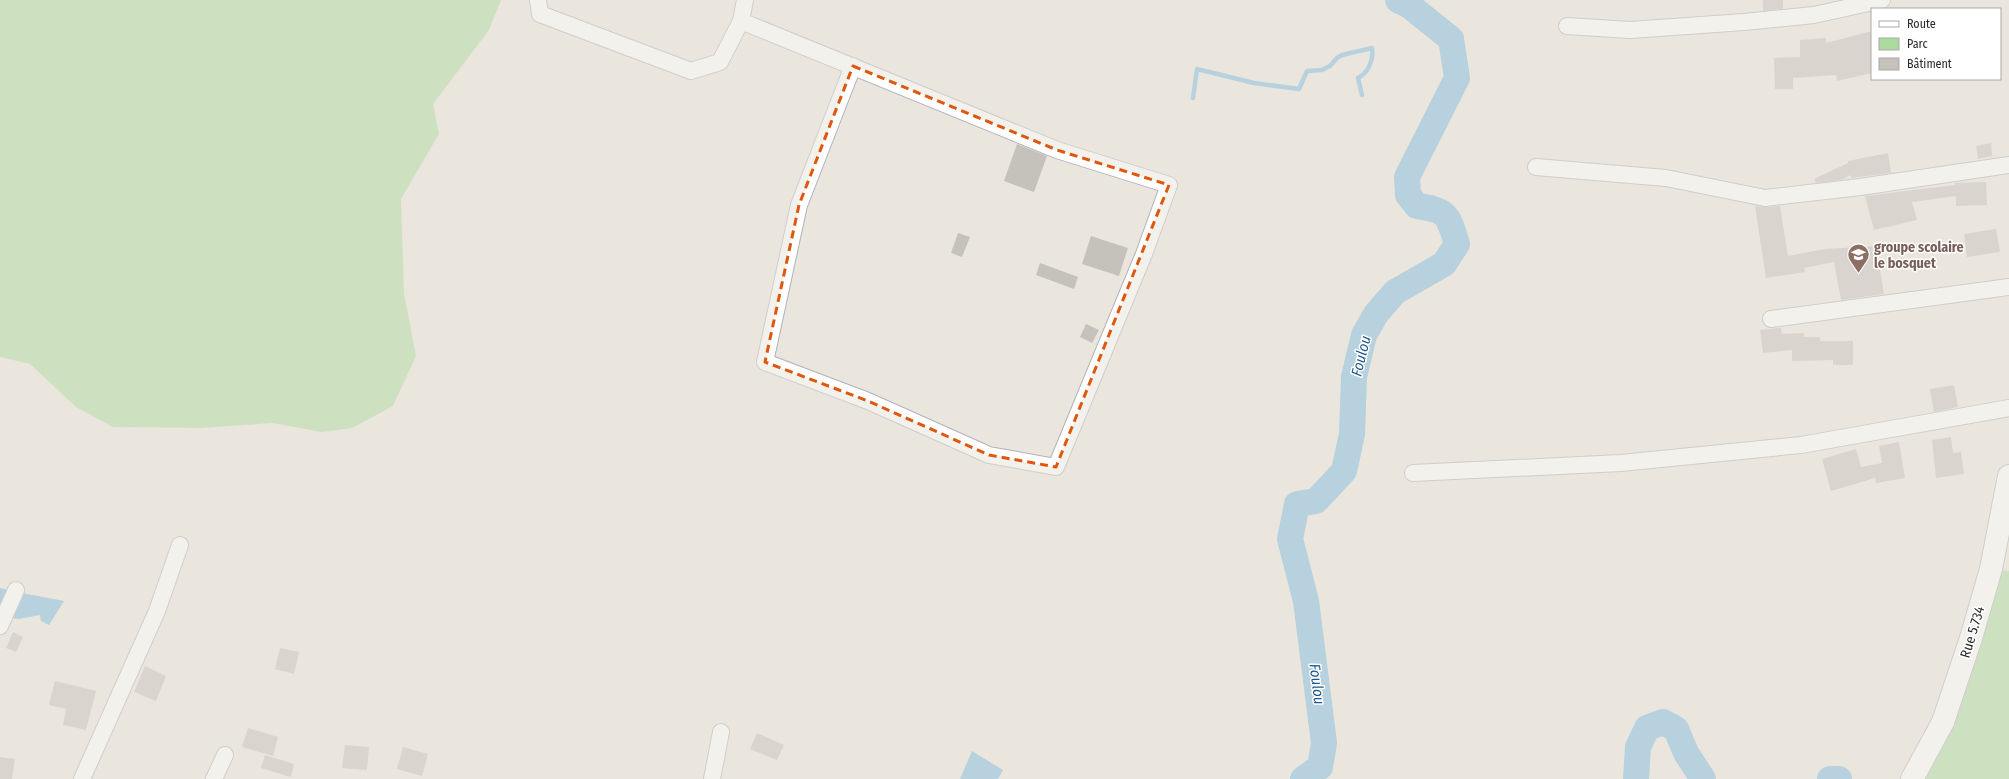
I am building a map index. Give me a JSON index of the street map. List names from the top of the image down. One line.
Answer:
{"streets":{"street":["Rue 5.734"]},"water":["Foulou"],"places":{"school or university":["groupe scolaire le bosquet"]},"legend":["Route","Parc","Bâtiment"]}
